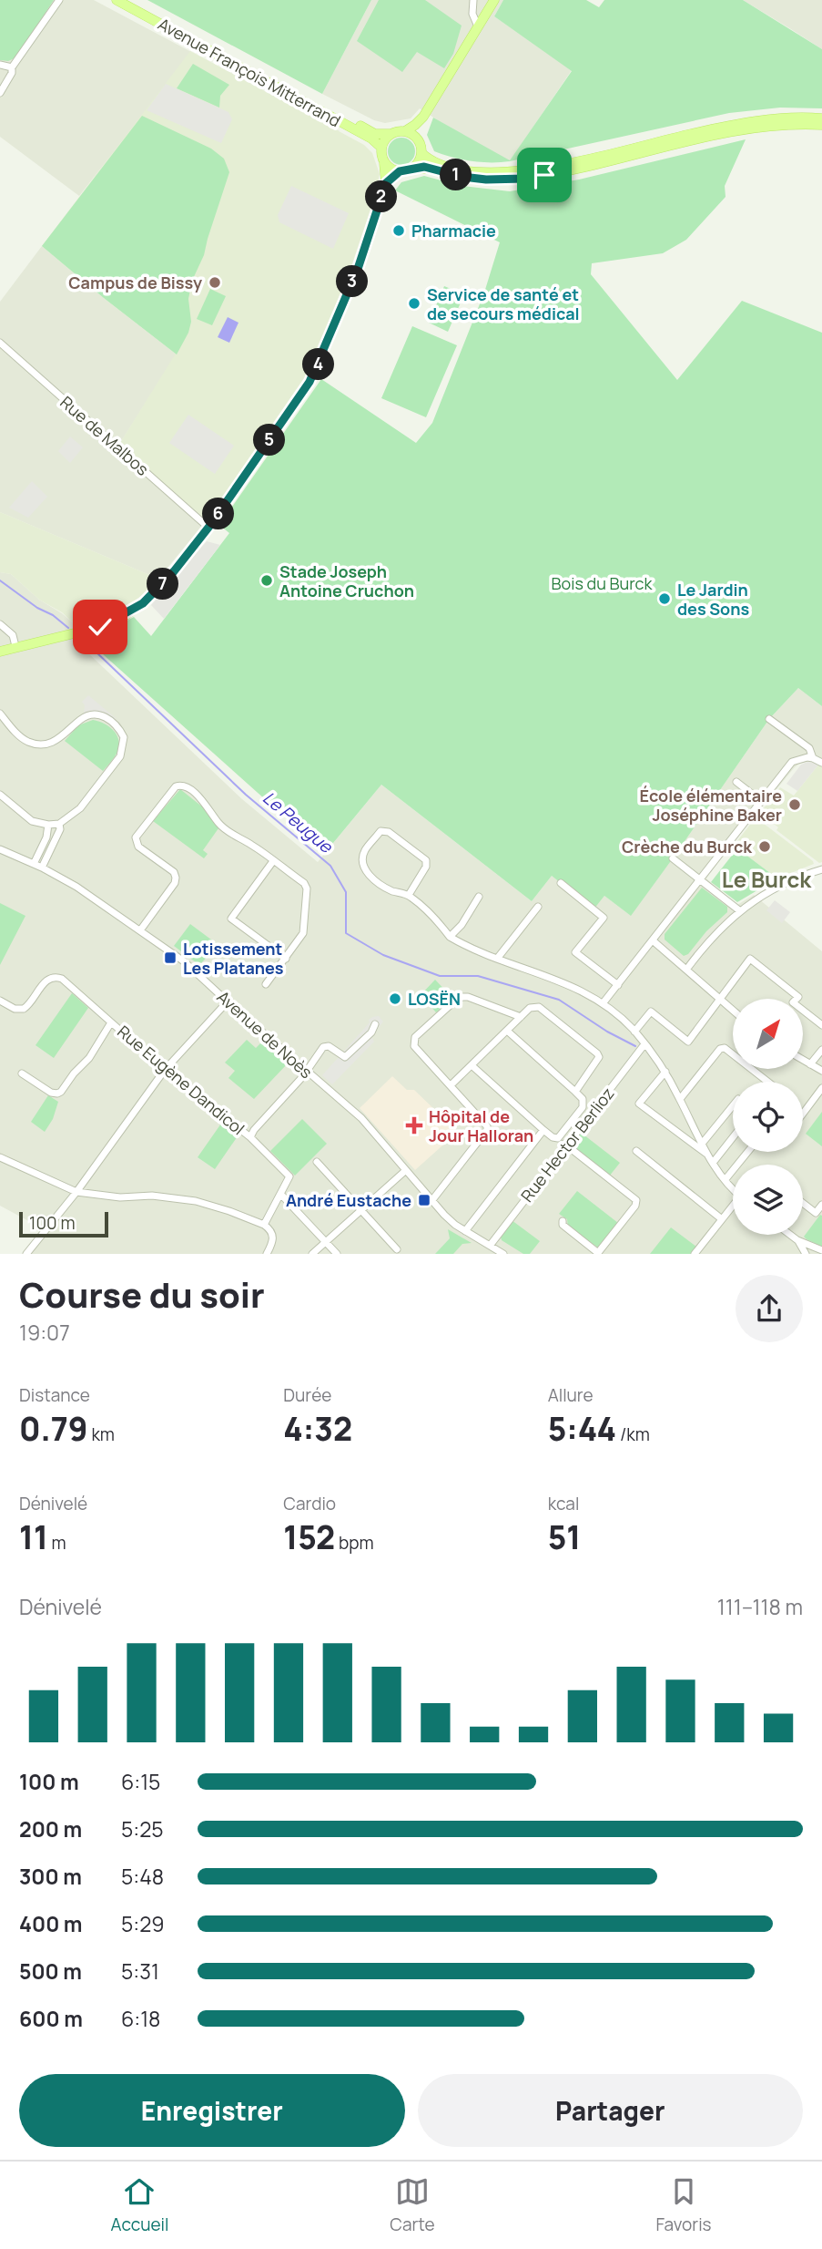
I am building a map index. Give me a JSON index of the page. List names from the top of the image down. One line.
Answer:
{"streets":{"main road":["Avenue François Mitterrand"],"street":["Rue de Malbos","Avenue de Noès","Rue Eugène Dandicol","Rue Hector Berlioz"]},"crossings":[["Avenue de Noès","Rue Hector Berlioz"]],"districts":["Le Burck"],"water":["Le Peugue"],"parks":["Bois du Burck"],"places":{"other":["Pharmacie","Campus de Bissy","Service de santé et de secours médical","Stade Joseph Antoine Cruchon","Le Jardin des Sons","École élémentaire Joséphine Baker","Crèche du Burck","LOSËN"],"transit":["Lotissement Les Platanes","André Eustache"],"health":["Hôpital de Jour Halloran"]},"scale_bar":"100 m","north":"top right","page":{"pins":["1","2","3","4","5","6","7"],"scale":"100 m","heading":["Course du soir","19:07"],"stats":[["Distance","0.79 km"],["Durée","4:32"],["Allure","5:44 /km"],["Dénivelé","11 m"],["Cardio","152 bpm"],["kcal","51"]],"chart":["Dénivelé","111–118 m"],"list":[{"name":"100 m","note":"6:15"},{"name":"200 m","note":"5:25"},{"name":"300 m","note":"5:48"},{"name":"400 m","note":"5:29"},{"name":"500 m","note":"5:31"},{"name":"600 m","note":"6:18"}],"buttons":["Enregistrer","Partager"],"tabs":["Accueil","Carte","Favoris"]}}
